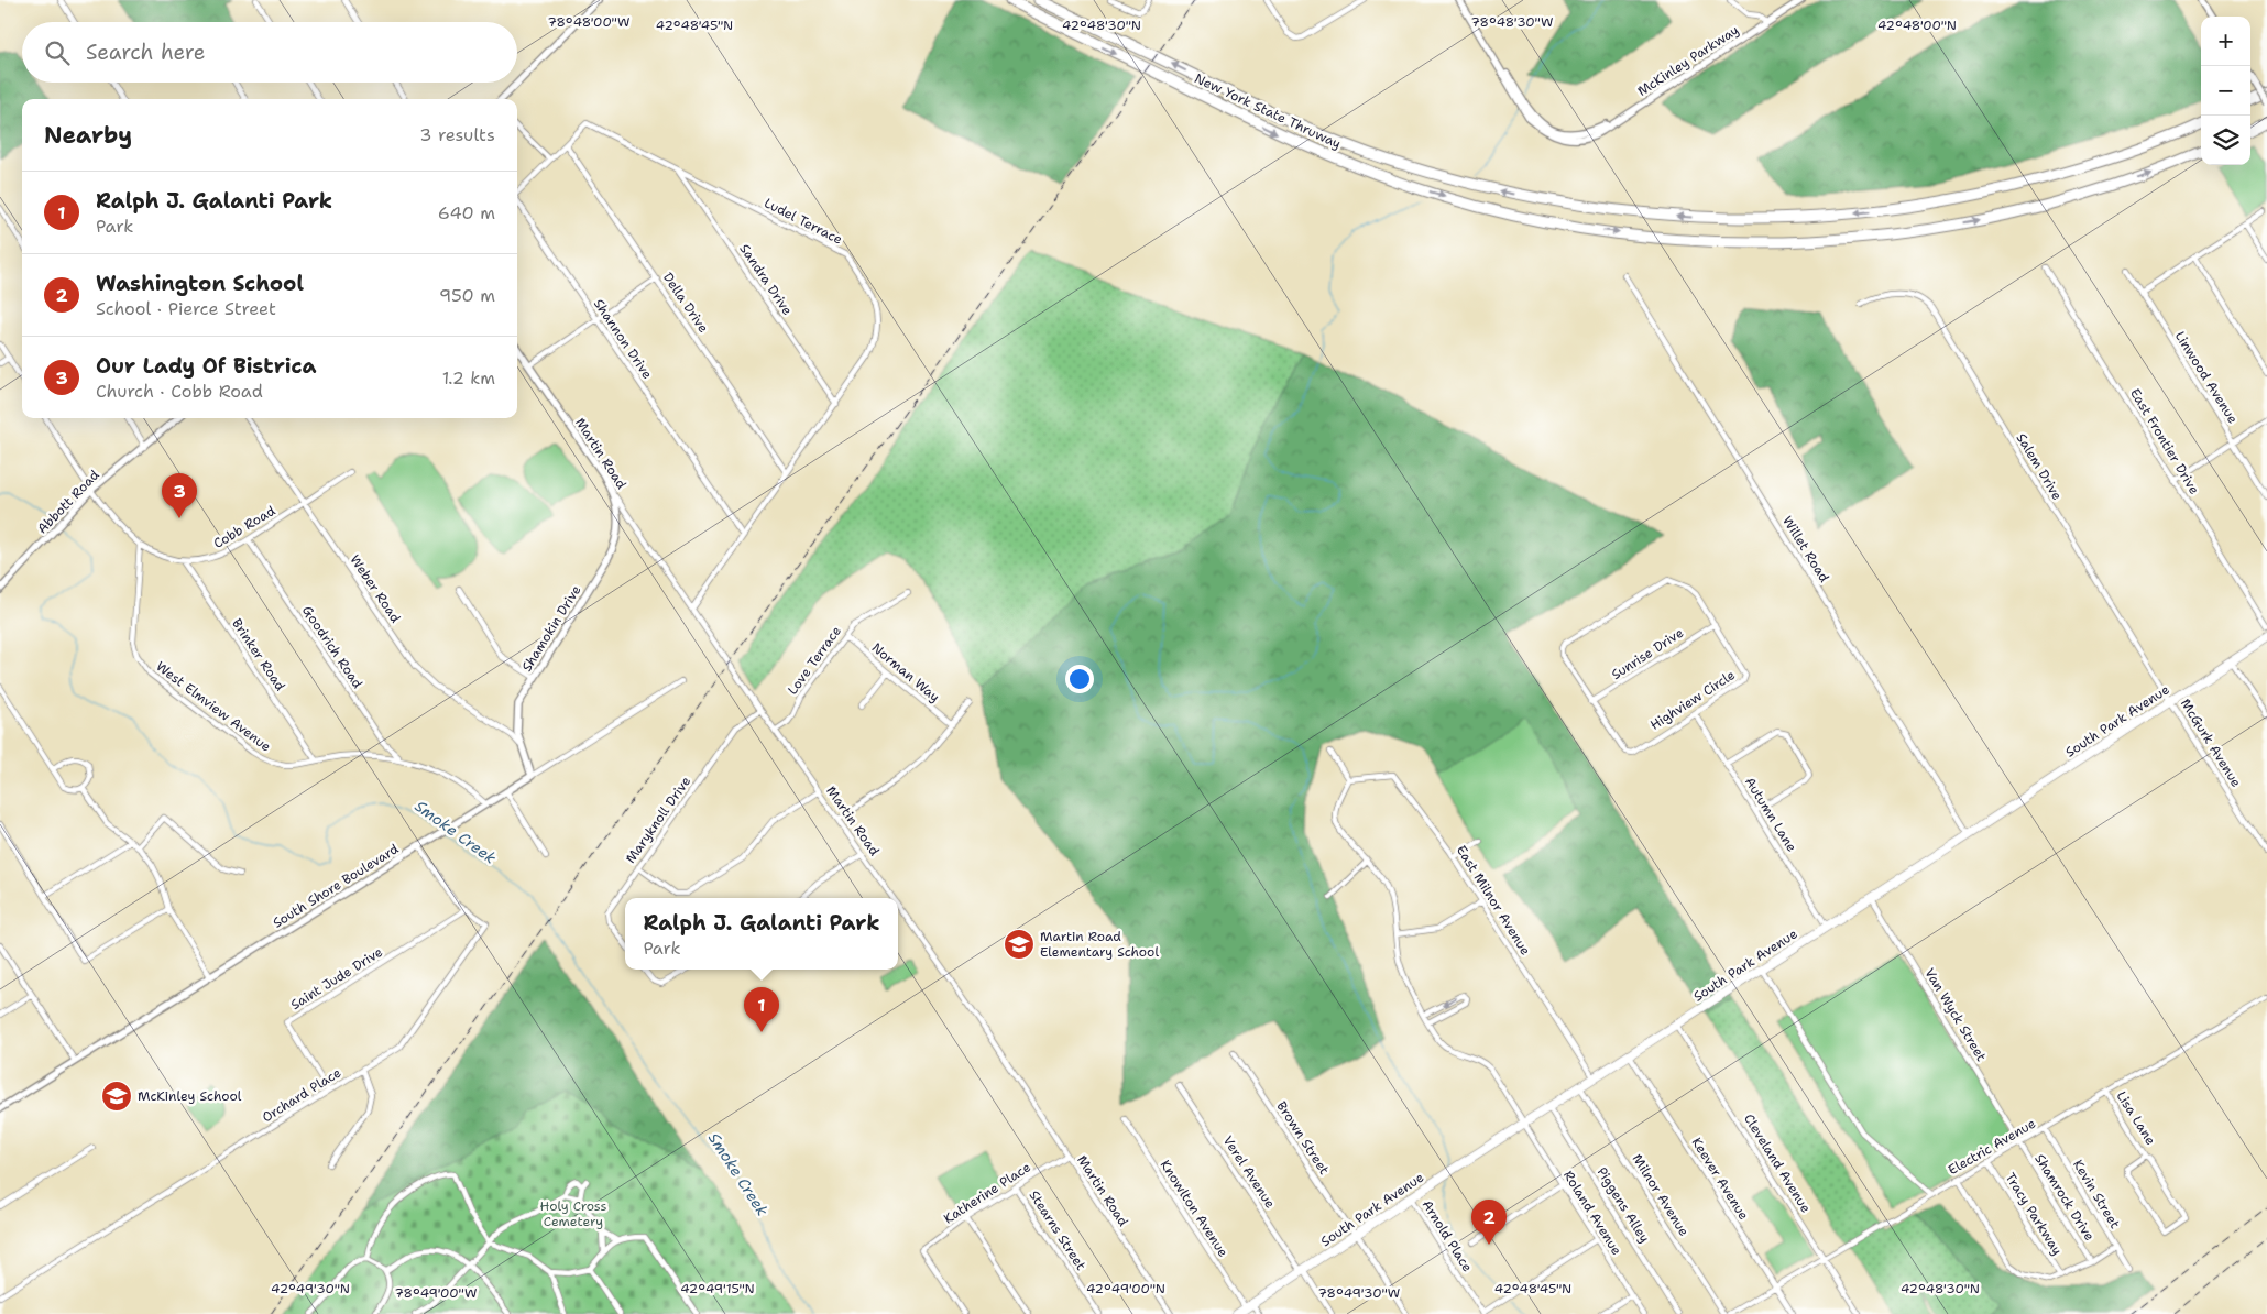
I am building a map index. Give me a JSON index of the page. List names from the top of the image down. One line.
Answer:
{"streets":{"highway":["New York State Thruway"],"main road":["South Park Avenue"],"street":["McKinley Parkway","Ludel Terrace","Sandra Drive","Della Drive","Shannon Drive","Linwood Avenue","East Frontier Drive","Martin Road","Salem Drive","Abbott Road","Cobb Road","Willet Road","Weber Road","Shamokin Drive","Goodrich Road","Sunrise Drive","Brinker Road","Love Terrace","Norman Way","Highview Circle","West Elmview Avenue","McGurk Avenue","Autumn Lane","Maryknoll Drive","South Shore Boulevard","East Milnor Avenue","Saint Jude Drive","Van Wyck Street","Orchard Place","Lisa Lane","Brown Street","Electric Avenue","Cleveland Avenue","Verel Avenue","Keever Avenue","Katherine Place","Kevin Street","Milnor Avenue","Shamrock Drive","Piggens Alley","Knowlton Avenue","Roland Avenue","Tracy Parkway","Stearns Street","Arnold Place"]},"crossings":[["Ludel Terrace","Sandra Drive"],["Ludel Terrace","Della Drive"],["Ludel Terrace","Shannon Drive"],["Ludel Terrace","Martin Road"],["Martin Road","Shamokin Drive"],["Martin Road","Love Terrace"],["Martin Road","Maryknoll Drive"],["Martin Road","Katherine Place"],["Salem Drive","South Park Avenue"],["Salem Drive","McGurk Avenue"],["Cobb Road","Weber Road"],["Cobb Road","Goodrich Road"],["Cobb Road","Brinker Road"],["Cobb Road","West Elmview Avenue"],["Willet Road","South Park Avenue"],["Weber Road","Shamokin Drive"],["Shamokin Drive","South Shore Boulevard"],["Goodrich Road","West Elmview Avenue"],["Sunrise Drive","Highview Circle"],["Brinker Road","West Elmview Avenue"],["Love Terrace","Norman Way"],["Highview Circle","Autumn Lane"],["West Elmview Avenue","South Shore Boulevard"],["South Park Avenue","McGurk Avenue"],["South Park Avenue","Autumn Lane"],["South Park Avenue","East Milnor Avenue"],["South Park Avenue","Van Wyck Street"],["South Park Avenue","Brown Street"],["South Park Avenue","Cleveland Avenue"],["South Park Avenue","Verel Avenue"],["South Park Avenue","Keever Avenue"],["South Park Avenue","Milnor Avenue"],["South Park Avenue","Piggens Alley"],["South Park Avenue","Knowlton Avenue"],["South Park Avenue","Roland Avenue"],["South Park Avenue","Arnold Place"],["South Shore Boulevard","Orchard Place"],["East Milnor Avenue","Roland Avenue"],["Saint Jude Drive","Orchard Place"],["Van Wyck Street","Electric Avenue"],["Van Wyck Street","Shamrock Drive"],["Lisa Lane","Electric Avenue"],["Electric Avenue","Cleveland Avenue"],["Electric Avenue","Keever Avenue"],["Electric Avenue","Kevin Street"],["Electric Avenue","Shamrock Drive"],["Electric Avenue","Tracy Parkway"],["Katherine Place","Stearns Street"]],"water":["Smoke Creek"],"parks":["Holy Cross Cemetery"],"places":{"school or university":["Martin Road Elementary School","McKinley School"]},"page":{"map_buttons":["+","−"],"search":"Search here","heading":["Nearby","3 results"],"list":[{"mark":"1","name":"Ralph J. Galanti Park","note":"Park","value":"640 m"},{"mark":"2","name":"Washington School","note":"School · Pierce Street","value":"950 m"},{"mark":"3","name":"Our Lady Of Bistrica","note":"Church · Cobb Road","value":"1.2 km"}],"pins":["3","1","2"],"popup":["Ralph J. Galanti Park","Park"]},"coordinates":["78°48'00\"W","78°48'30\"W","42°48'45\"N","42°48'30\"N","42°48'00\"N","42°49'30\"N","42°49'15\"N","42°49'00\"N","78°49'00\"W","78°49'30\"W"]}
